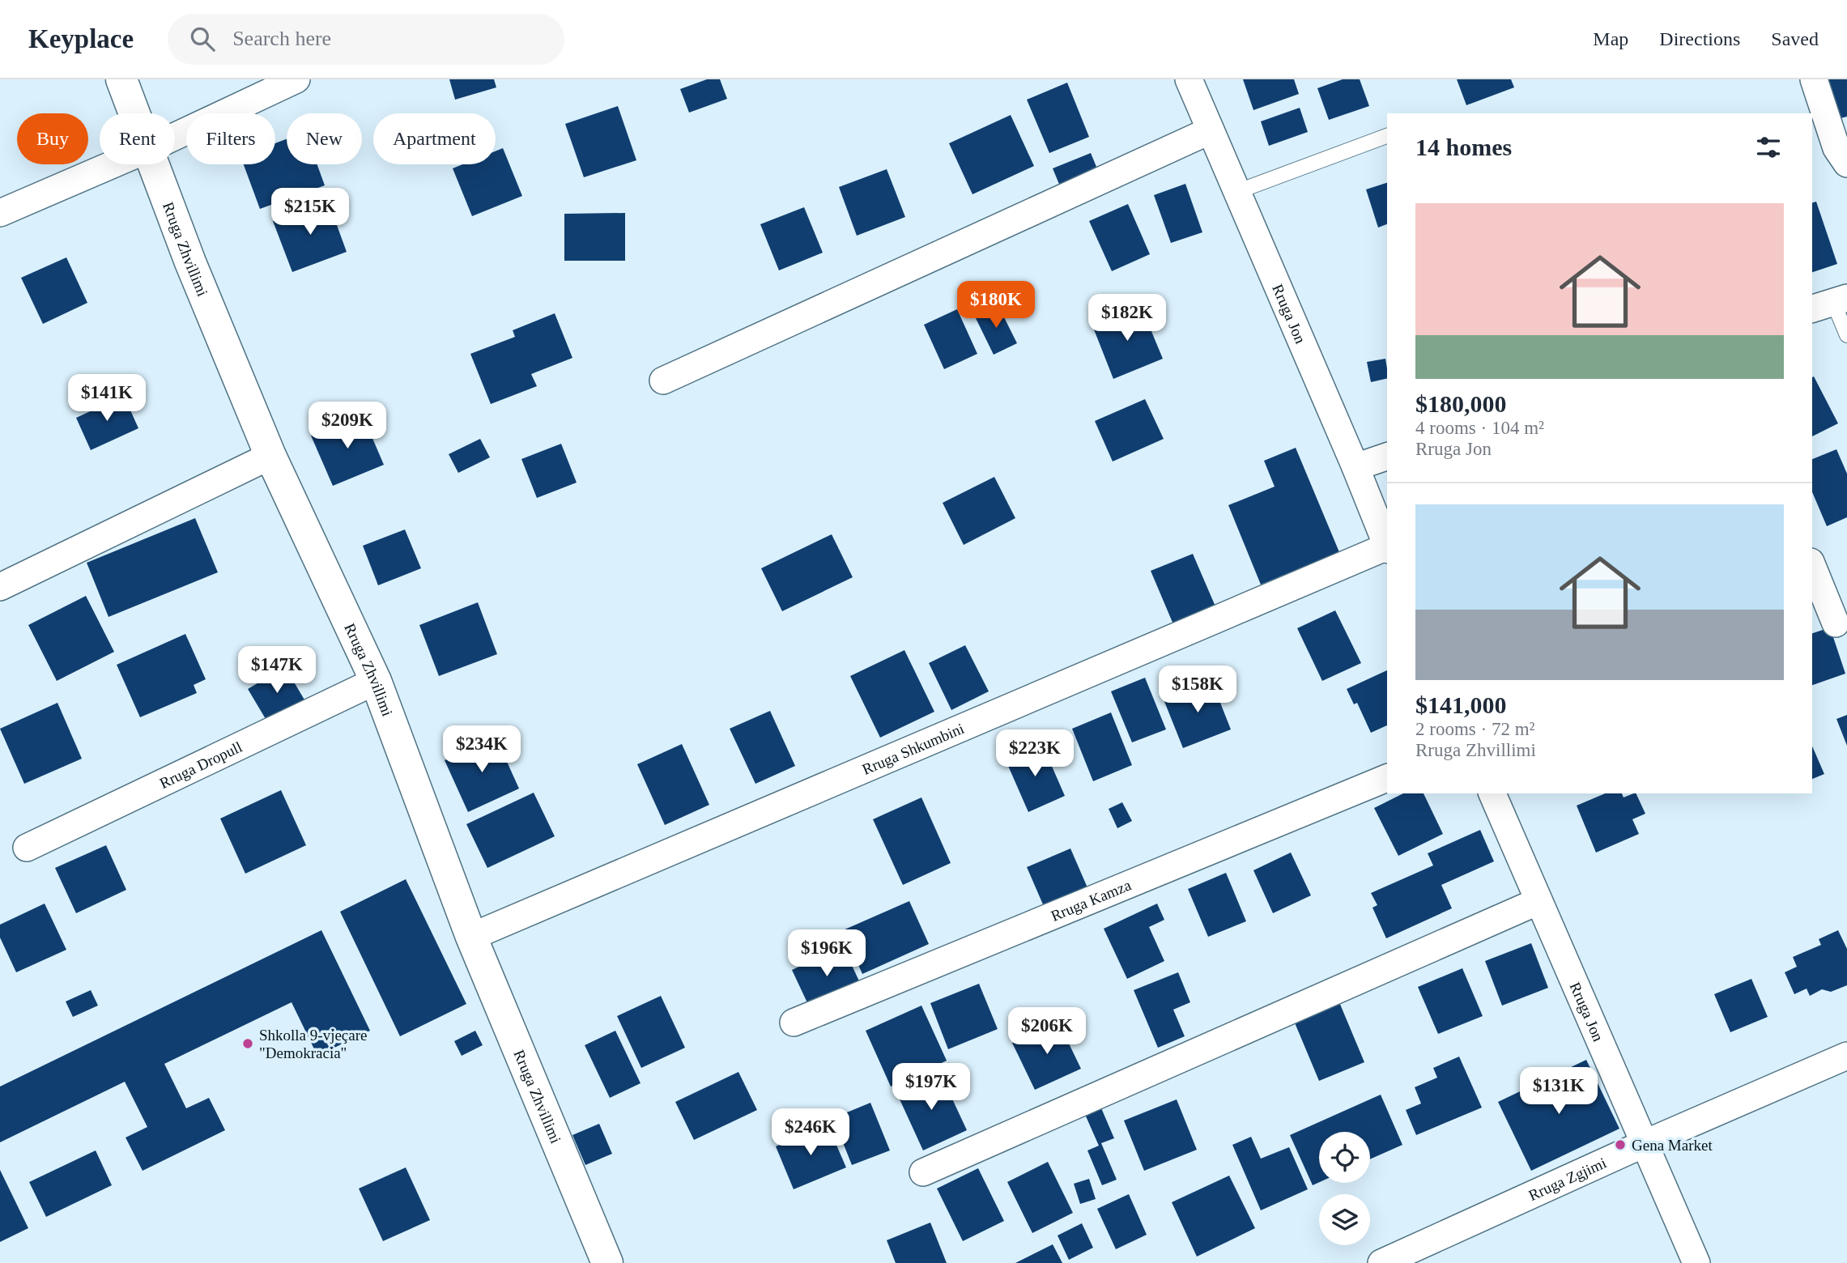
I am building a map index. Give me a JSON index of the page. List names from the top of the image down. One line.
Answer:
{"streets":{"street":["Rruga Zhvillimi","Rruga Jon","Rruga Shkumbini","Rruga Dropull","Rruga Kamza","Rruga Zgjimi"]},"crossings":[["Rruga Zhvillimi","Rruga Shkumbini"],["Rruga Zhvillimi","Rruga Dropull"],["Rruga Jon","Rruga Zgjimi"]],"places":["Shkolla 9-vjeçare \"Demokracia\"","Gena Market"],"page":{"header":"Keyplace","search":"Search here","nav":["Map","Directions","Saved"],"chip":["Buy","Rent","Filters","New","Apartment"],"heading":"14 homes","list":[{"name":"$180,000","note":"4 rooms · 104 m² · Rruga Jon"},{"name":"$141,000","note":"2 rooms · 72 m² · Rruga Zhvillimi"}],"price":["$215K","$180K","$182K","$141K","$209K","$147K","$158K","$234K","$223K","$196K","$206K","$197K","$131K","$246K"]}}
